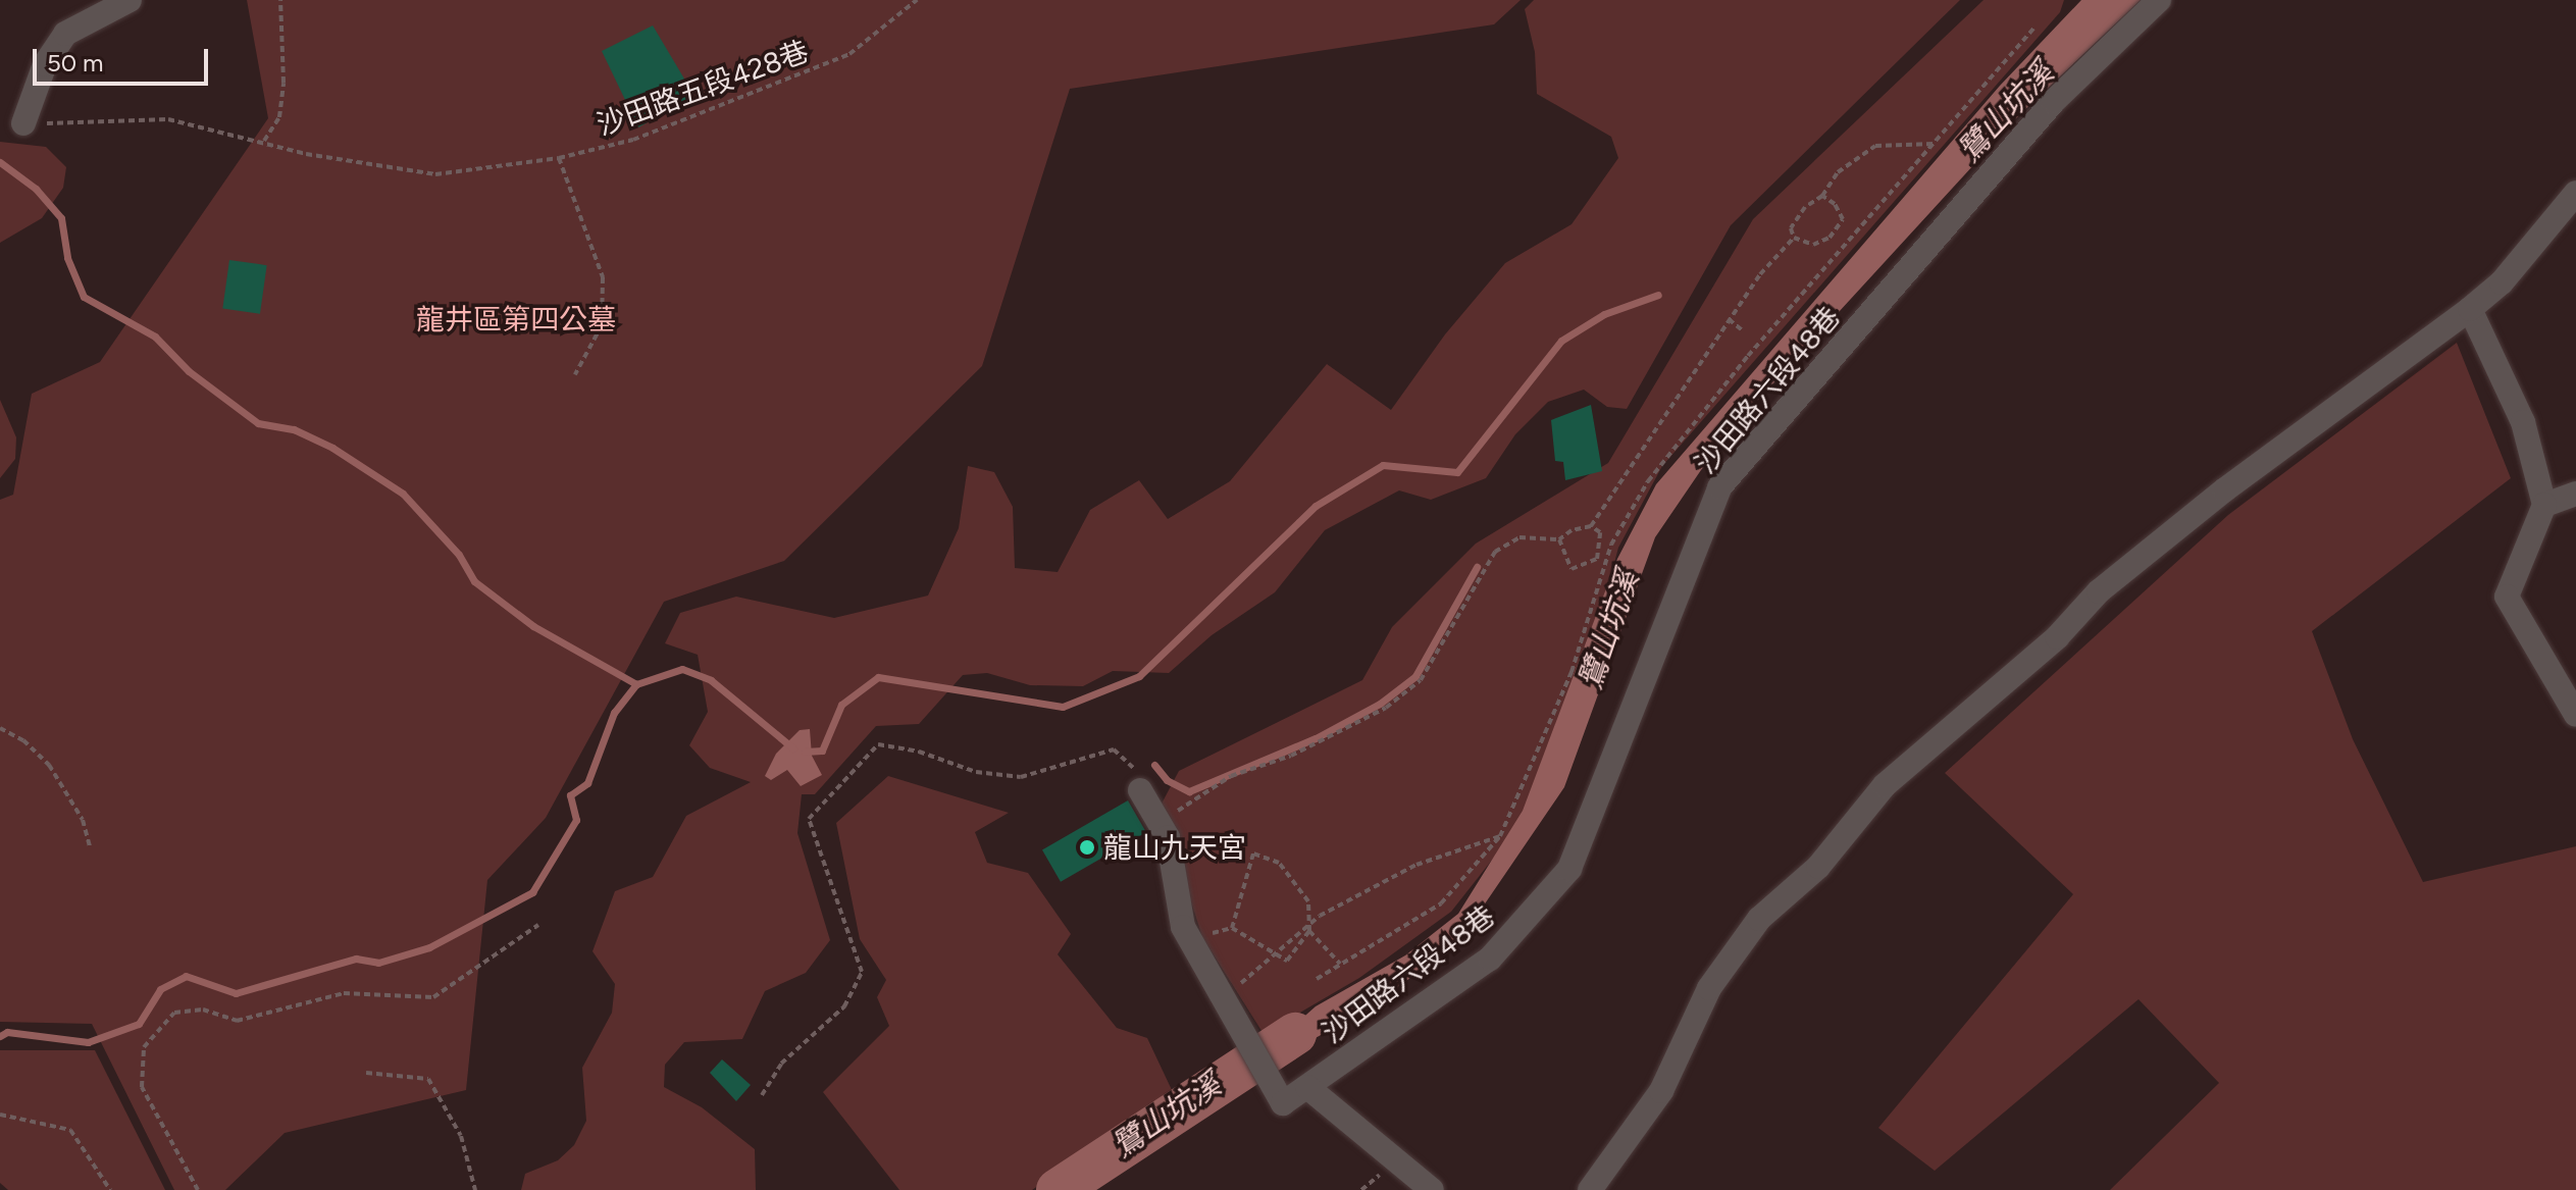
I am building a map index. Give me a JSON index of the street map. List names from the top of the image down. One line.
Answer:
{"streets":{"street":["沙田路六段48巷"],"path":["沙田路五段428巷"]},"water":["鷺山坑溪"],"parks":["龍井區第四公墓"],"places":["龍山九天宮"],"scale_bar":"50 m"}
